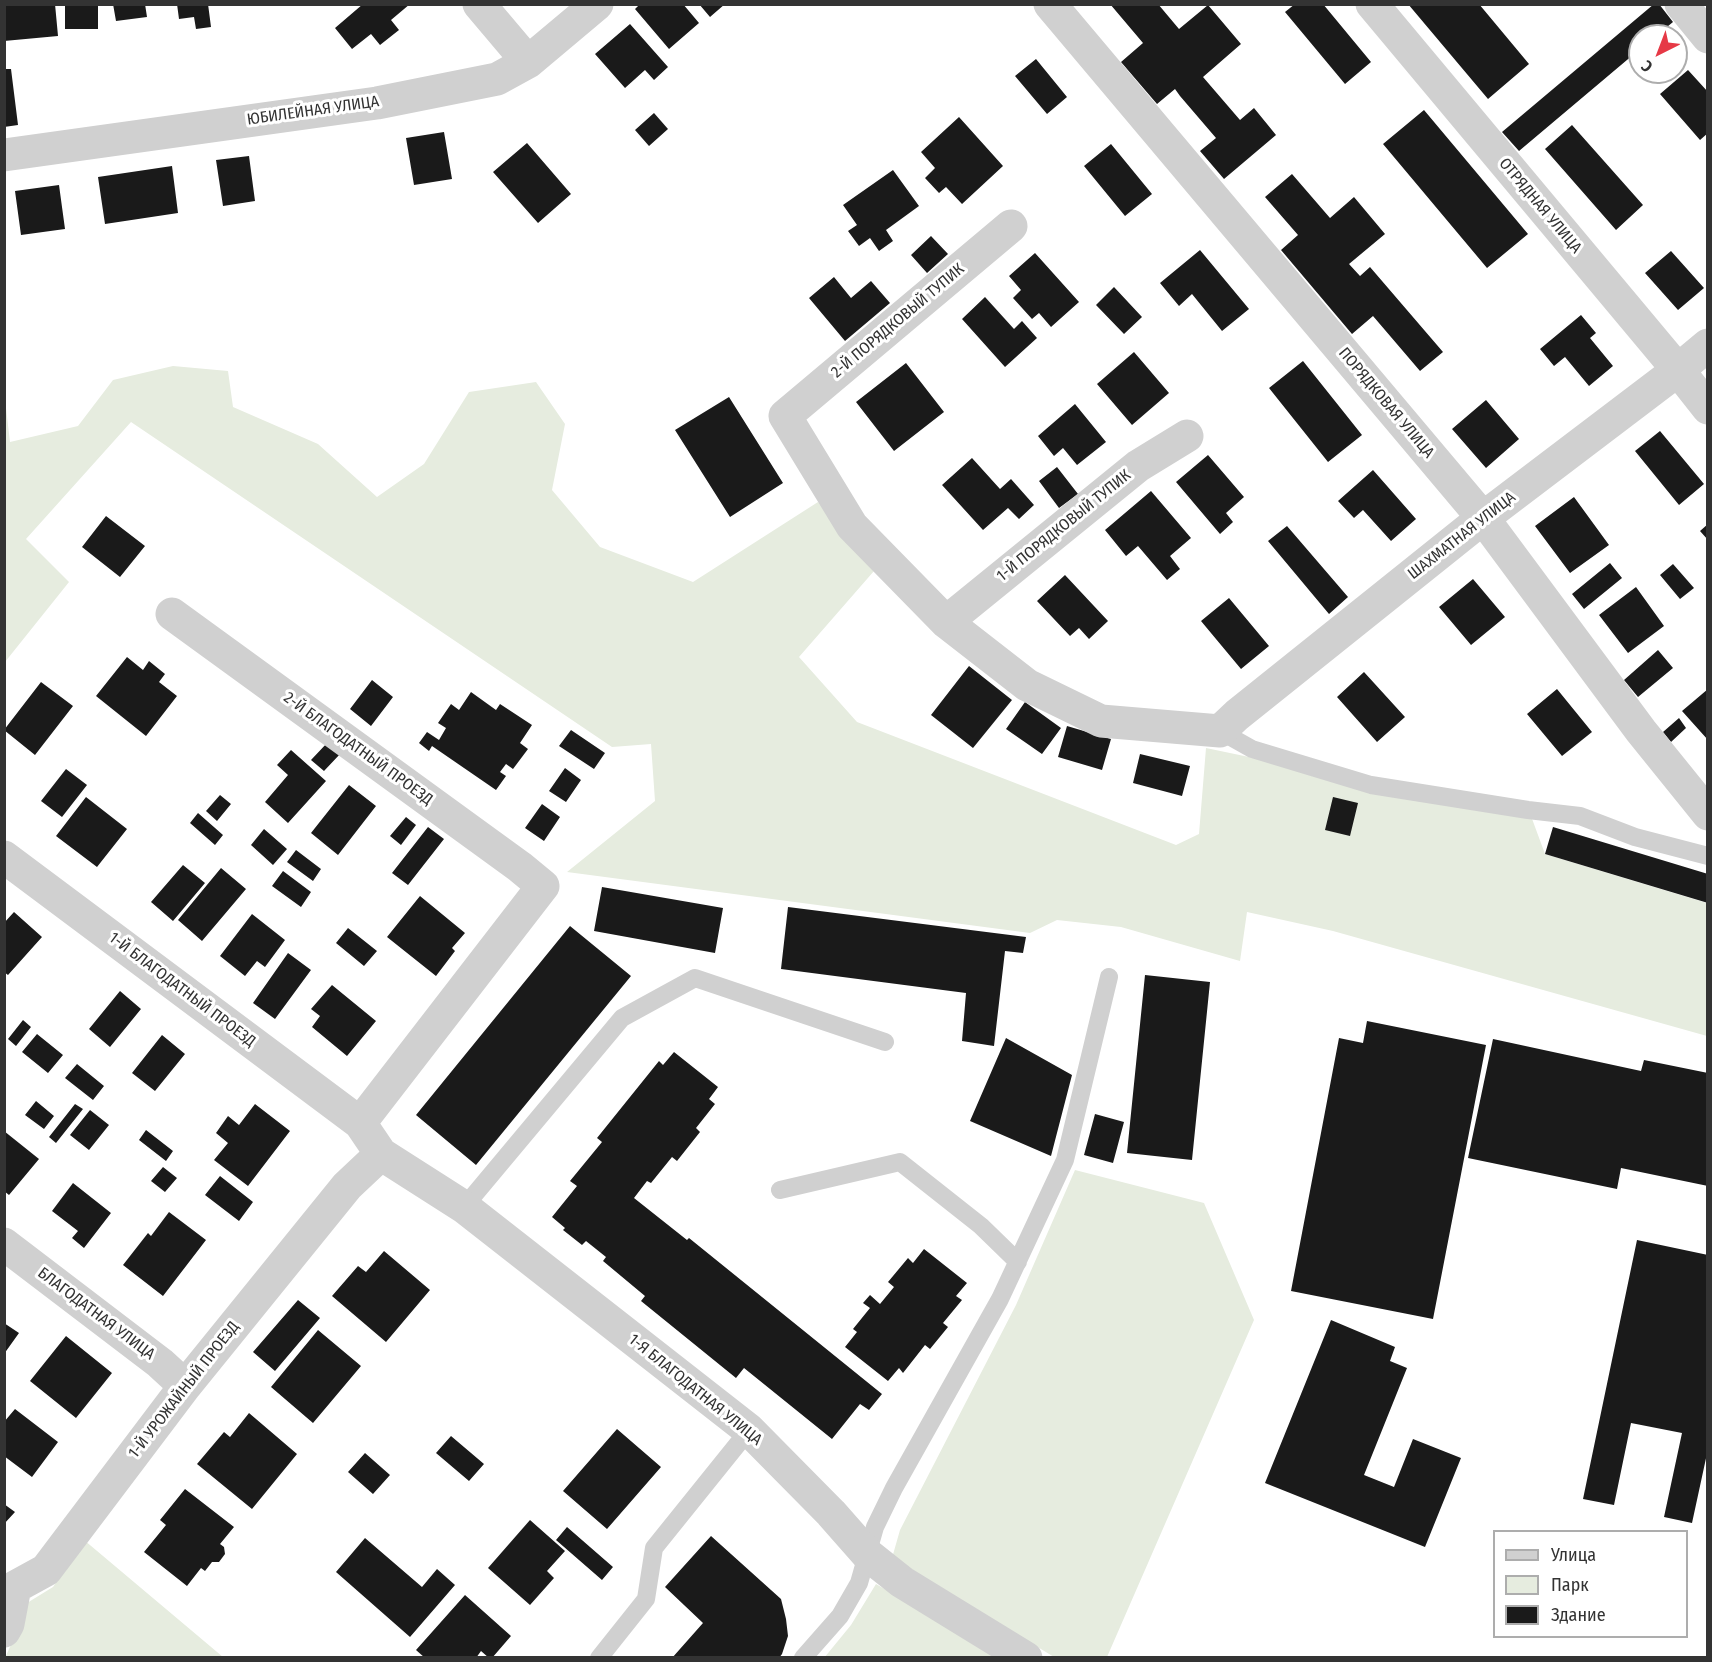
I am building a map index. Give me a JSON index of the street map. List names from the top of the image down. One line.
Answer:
{"streets":{"street":["ЮБИЛЕЙНАЯ УЛИЦА","ОТРЯДНАЯ УЛИЦА","2-Й ПОРЯДКОВЫЙ ТУПИК","ПОРЯДКОВАЯ УЛИЦА","1-Й ПОРЯДКОВЫЙ ТУПИК","ШАХМАТНАЯ УЛИЦА","2-Й БЛАГОДАТНЫЙ ПРОЕЗД","1-Й БЛАГОДАТНЫЙ ПРОЕЗД","БЛАГОДАТНАЯ УЛИЦА","1-Й УРОЖАЙНЫЙ ПРОЕЗД","1-Я БЛАГОДАТНАЯ УЛИЦА"]},"crossings":[["ОТРЯДНАЯ УЛИЦА","ШАХМАТНАЯ УЛИЦА"],["2-Й ПОРЯДКОВЫЙ ТУПИК","1-Й ПОРЯДКОВЫЙ ТУПИК"],["ПОРЯДКОВАЯ УЛИЦА","ШАХМАТНАЯ УЛИЦА"],["2-Й БЛАГОДАТНЫЙ ПРОЕЗД","1-Й БЛАГОДАТНЫЙ ПРОЕЗД"],["1-Й БЛАГОДАТНЫЙ ПРОЕЗД","1-Й УРОЖАЙНЫЙ ПРОЕЗД"],["1-Й БЛАГОДАТНЫЙ ПРОЕЗД","1-Я БЛАГОДАТНАЯ УЛИЦА"],["БЛАГОДАТНАЯ УЛИЦА","1-Й УРОЖАЙНЫЙ ПРОЕЗД"],["1-Й УРОЖАЙНЫЙ ПРОЕЗД","1-Я БЛАГОДАТНАЯ УЛИЦА"]],"legend":["Улица","Парк","Здание"],"north":"bottom left"}
